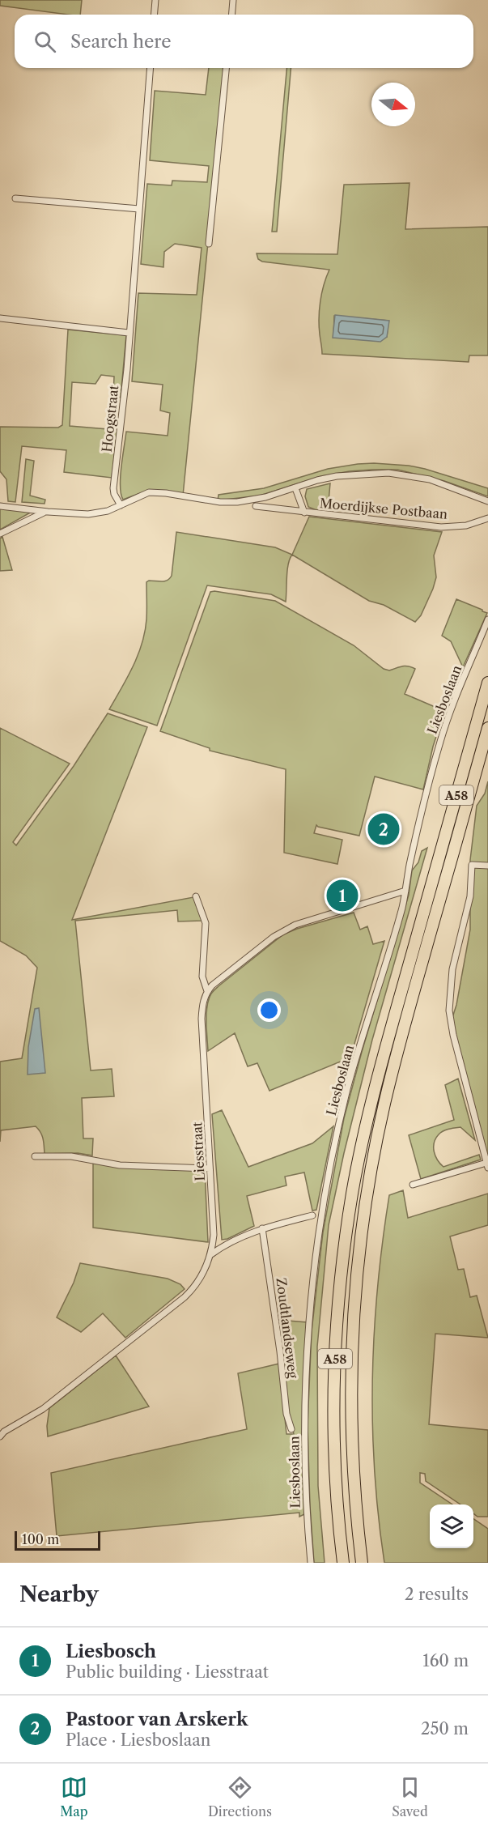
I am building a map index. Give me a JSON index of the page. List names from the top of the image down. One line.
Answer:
{"streets":{"highway":["A58"],"street":["Hoogstraat","Moerdijkse Postbaan","Liesboslaan","Liesstraat","Zoudtlandseweg"]},"crossings":[["Hoogstraat","Moerdijkse Postbaan"]],"scale_bar":"100 m","north":"right","page":{"search":"Search here","pins":["2","1"],"scale":"100 m","heading":["Nearby","2 results"],"list":[{"mark":"1","name":"Liesbosch","note":"Public building · Liesstraat","value":"160 m"},{"mark":"2","name":"Pastoor van Arskerk","note":"Place · Liesboslaan","value":"250 m"}],"nav":["Map","Directions","Saved"]}}
